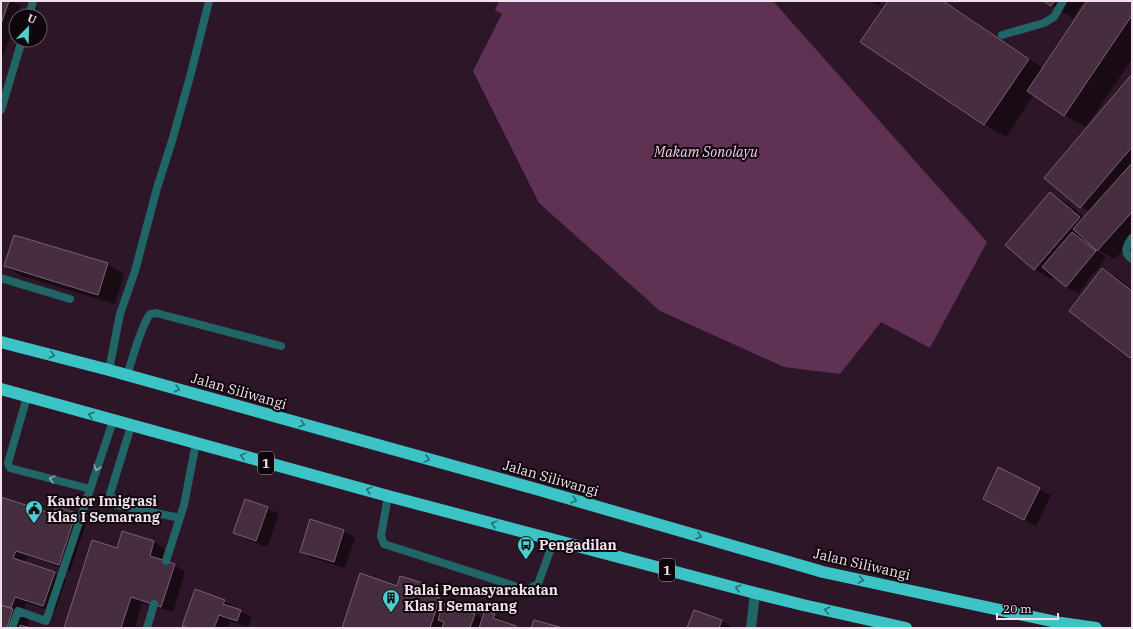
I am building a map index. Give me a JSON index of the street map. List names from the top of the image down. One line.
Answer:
{"streets":{"highway":["Jalan Siliwangi","1"]},"parks":["Makam Sonolayu"],"places":{"public building":["Kantor Imigrasi Klas I Semarang"],"bus stop":["Pengadilan"],"building":["Balai Pemasyarakatan Klas I Semarang"]},"scale_bar":"20 m","north":"top right"}
